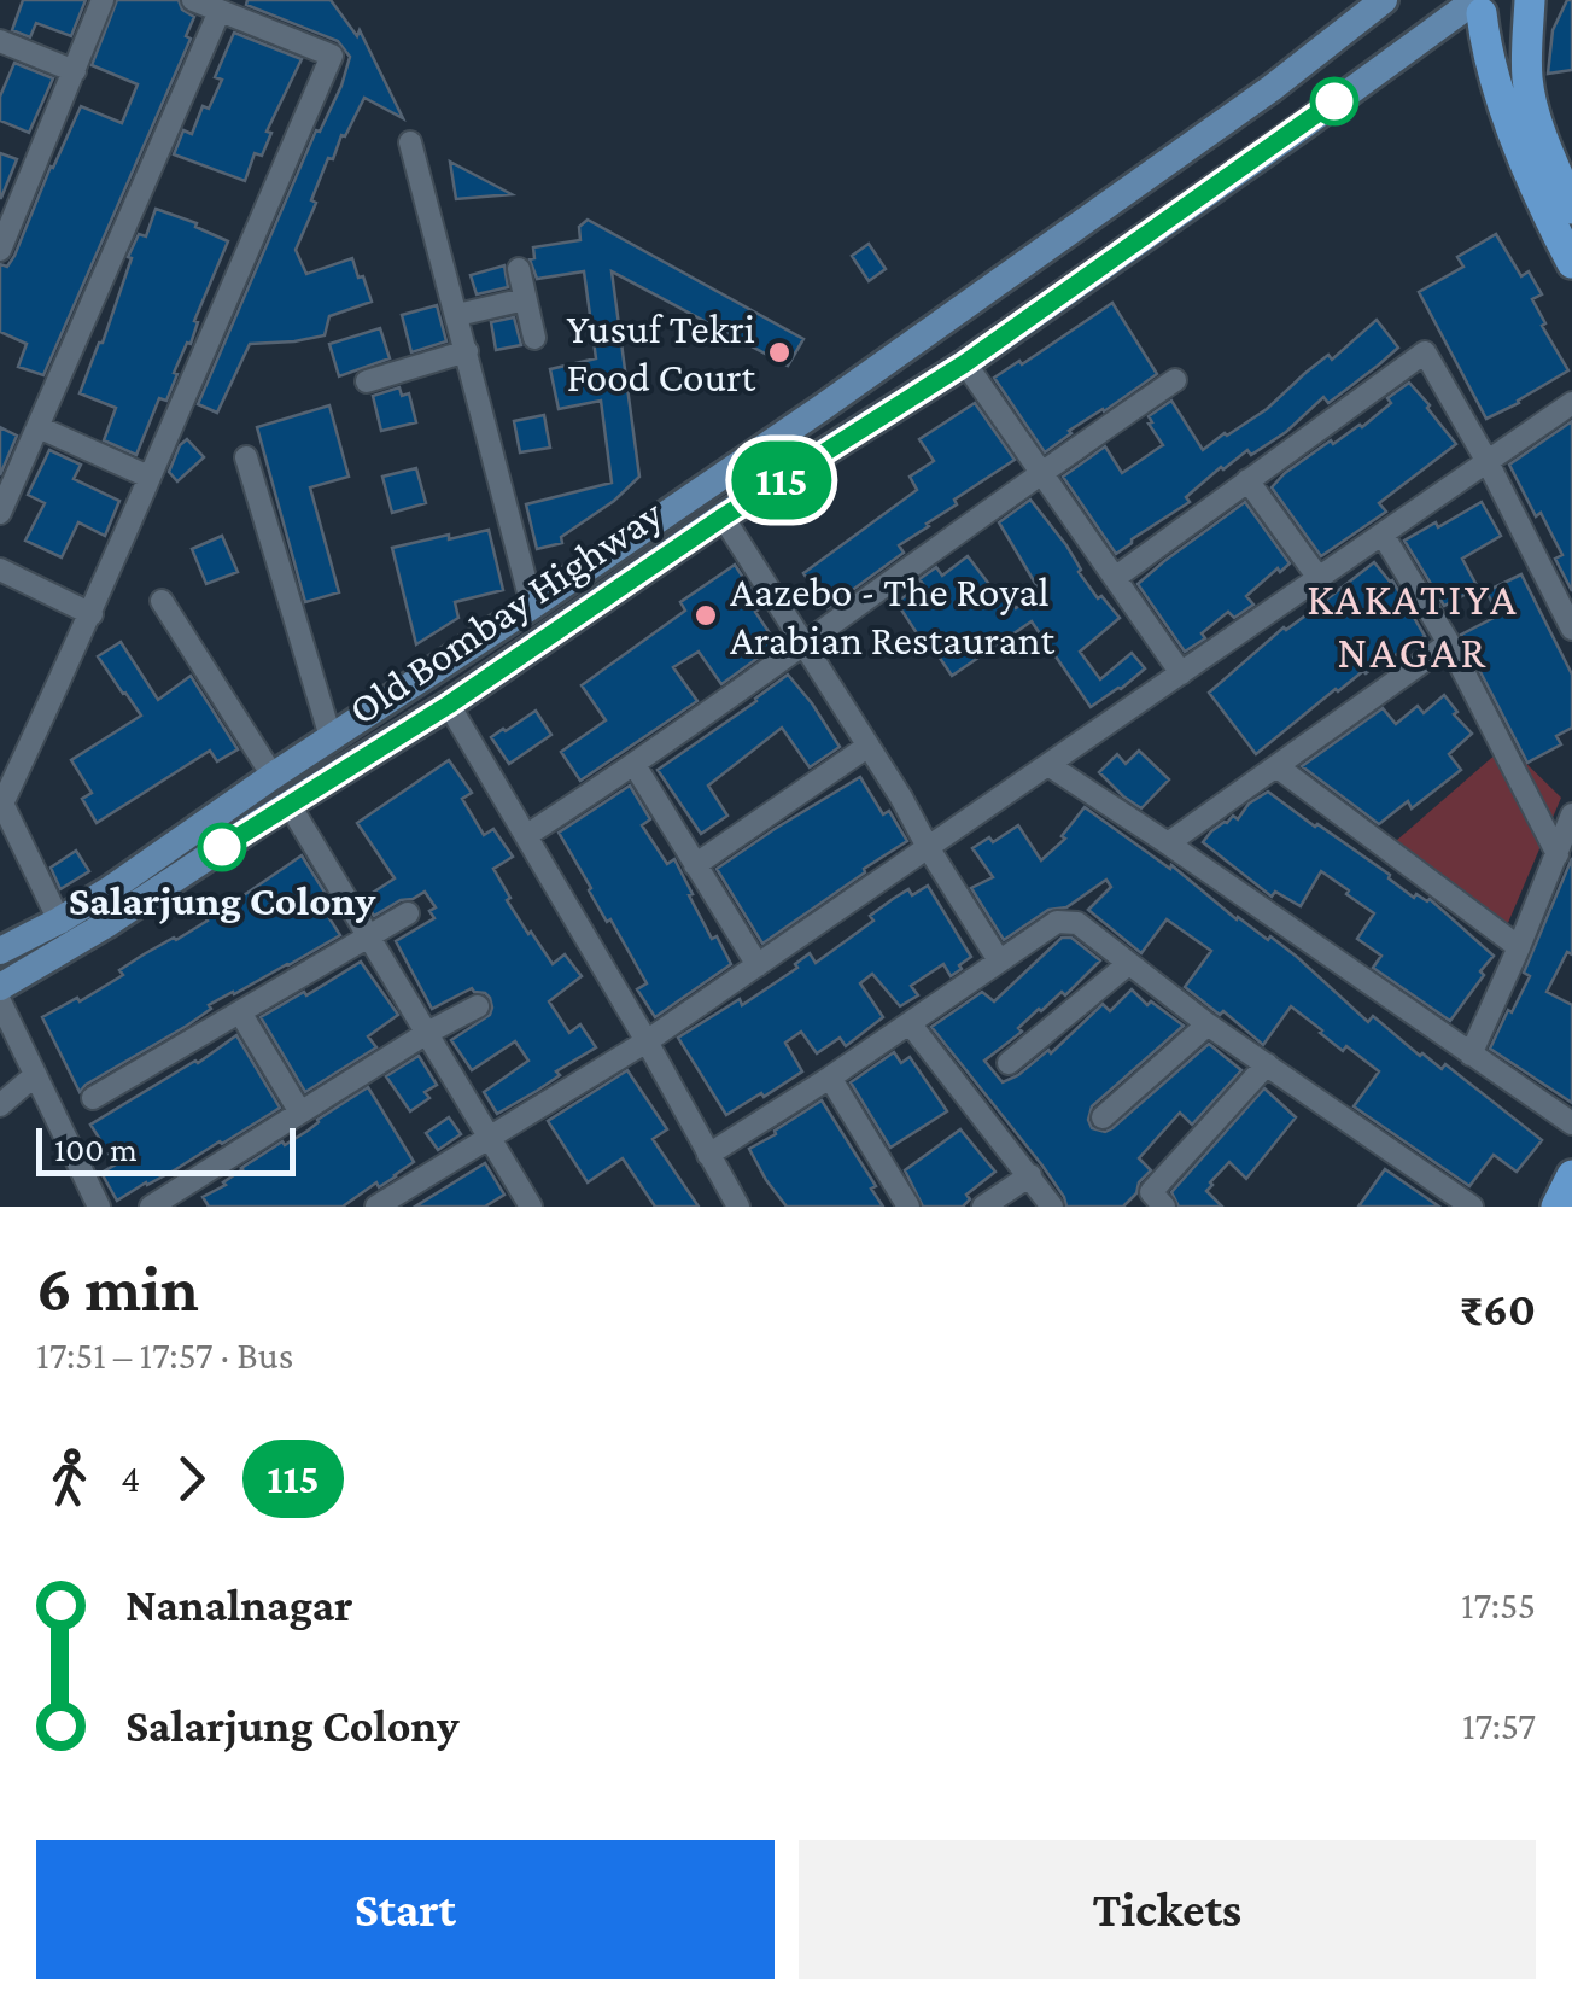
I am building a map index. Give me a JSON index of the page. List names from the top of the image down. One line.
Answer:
{"streets":{"main road":["Old Bombay Highway"]},"districts":["KAKATIYA NAGAR"],"places":["Yusuf Tekri Food Court","Aazebo - The Royal Arabian Restaurant","Salarjung Colony"],"lines":["bus line 115"],"scale_bar":"100 m","page":{"on_map":"115","scale":"100 m","heading":["6 min","17:51 – 17:57 · Bus","₹60"],"legs":["4","115"],"list":[{"name":"Nanalnagar","value":"17:55"},{"name":"Salarjung Colony","value":"17:57"}],"buttons":["Start","Tickets"]}}
